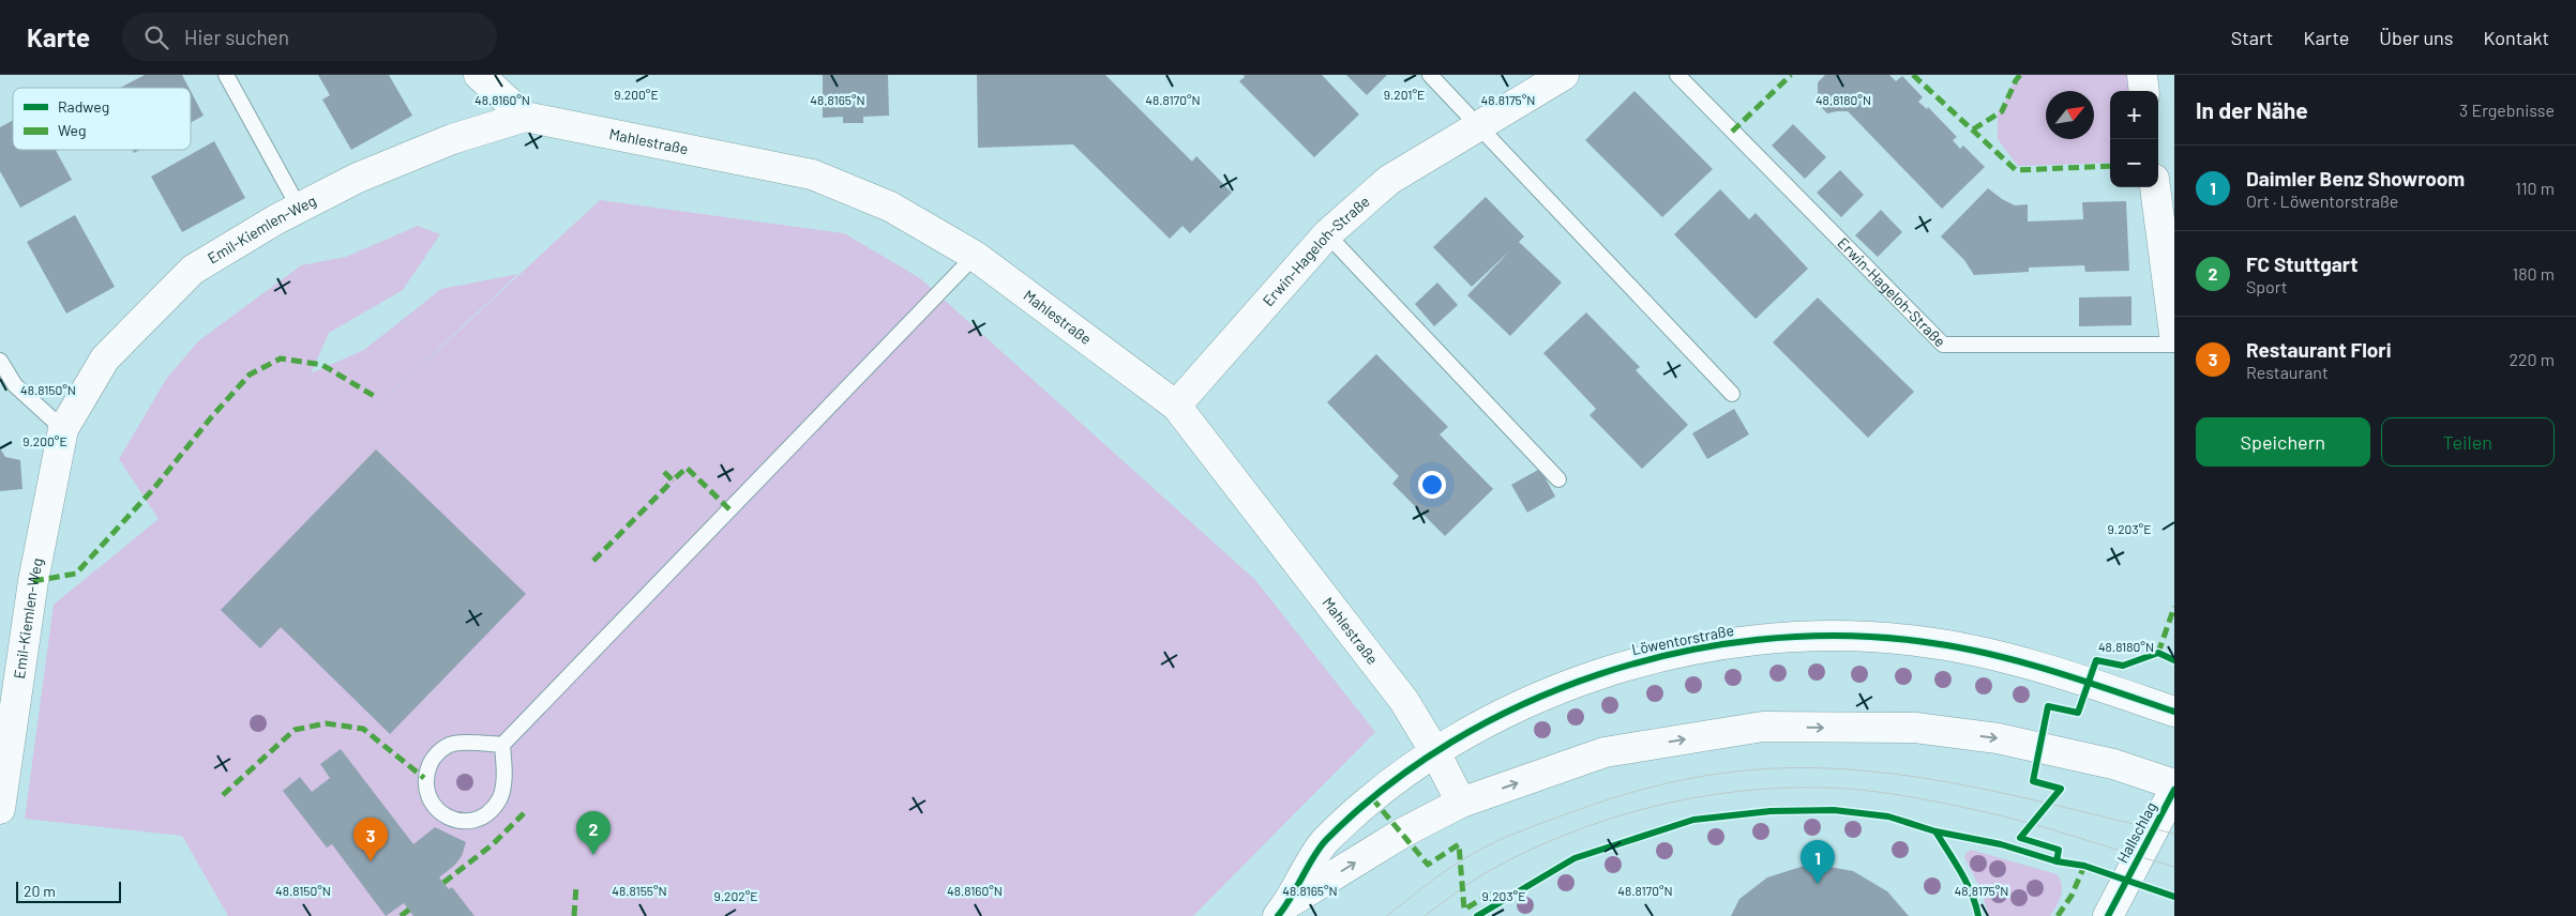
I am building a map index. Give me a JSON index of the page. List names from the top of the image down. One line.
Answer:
{"streets":{"street":["Mahlestraße","Emil-Kiemlen-Weg","Erwin-Hageloh-Straße","Löwentorstraße","Hallschlag"]},"crossings":[["Mahlestraße","Emil-Kiemlen-Weg"],["Mahlestraße","Erwin-Hageloh-Straße"],["Mahlestraße","Löwentorstraße"]],"legend":["Radweg","Weg"],"scale_bar":"20 m","north":"top right","page":{"header":"Karte","search":"Hier suchen","nav":["Start","Karte","Über uns","Kontakt"],"heading":["In der Nähe","3 Ergebnisse"],"map_buttons":["+","−"],"list":[{"mark":"1","name":"Daimler Benz Showroom","note":"Ort · Löwentorstraße","value":"110 m"},{"mark":"2","name":"FC Stuttgart","note":"Sport","value":"180 m"},{"mark":"3","name":"Restaurant Flori","note":"Restaurant","value":"220 m"}],"buttons":["Speichern","Teilen"],"pins":["2","3","1"],"scale":"20 m"},"coordinates":["9.201°E","9.200°E","48.8170°N","48.8180°N","48.8160°N","48.8165°N","48.8175°N","48.8150°N","9.203°E","48.8155°N","9.202°E"]}
